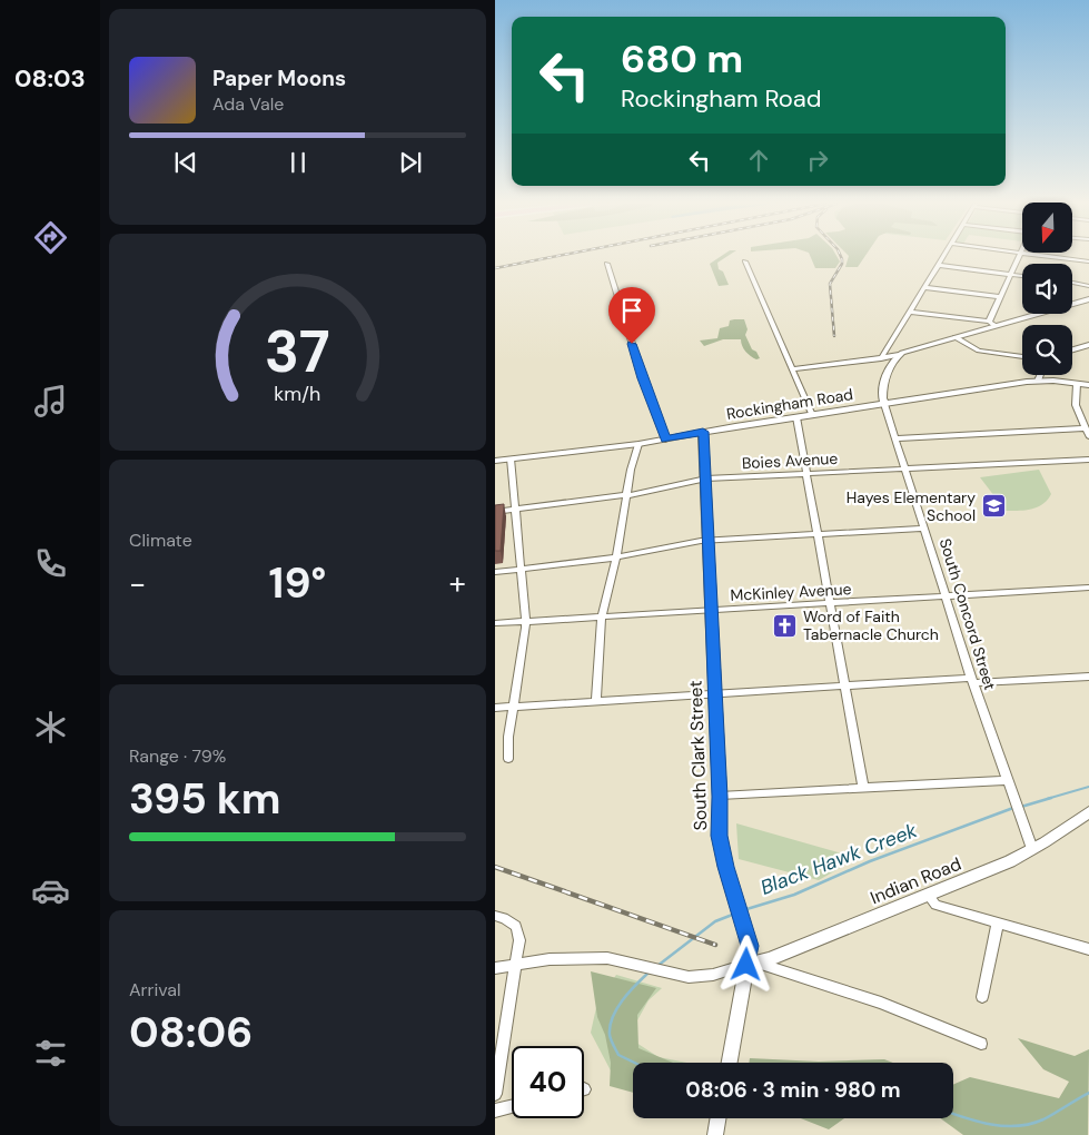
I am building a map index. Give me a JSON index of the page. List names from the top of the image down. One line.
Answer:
{"streets":{"street":["Rockingham Road","Boies Avenue","McKinley Avenue","South Concord Street","South Clark Street","Indian Road"]},"crossings":[["Rockingham Road","South Concord Street"],["Rockingham Road","South Clark Street"],["Boies Avenue","South Concord Street"],["Boies Avenue","South Clark Street"],["McKinley Avenue","South Concord Street"],["McKinley Avenue","South Clark Street"],["South Concord Street","Indian Road"],["South Clark Street","Indian Road"]],"water":["Black Hawk Creek"],"places":{"school or university":["Hayes Elementary School"],"church":["Word of Faith Tabernacle Church"]},"north":"bottom","page":{"tabs":"08:03","turn":["680 m","Rockingham Road"],"song":["Paper Moons","Ada Vale"],"tile":["Climate",["Range · 79%","395 km"],["Arrival","08:06"]],"heat":["−","19°","+"],"limit":"40","trip":"08:06 · 3 min · 980 m","gauge":["37","km/h"]}}
